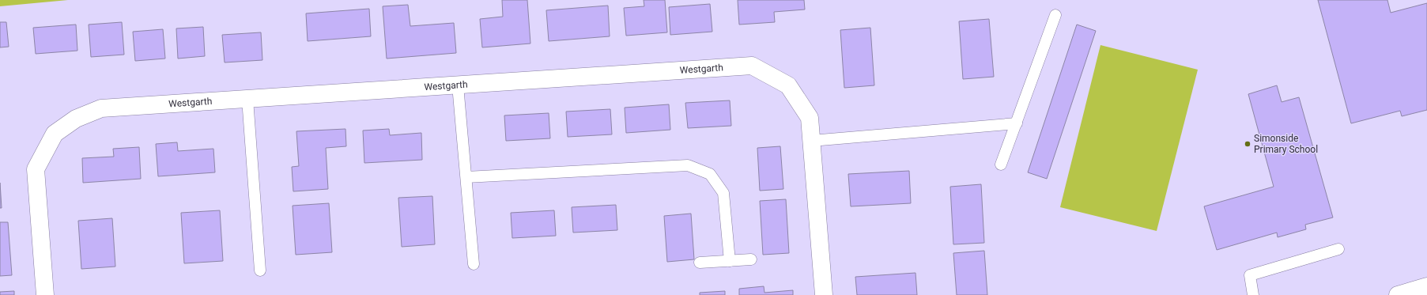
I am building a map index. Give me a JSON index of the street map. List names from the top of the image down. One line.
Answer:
{"streets":{"street":["Westgarth"]},"places":["Simonside Primary School"]}
